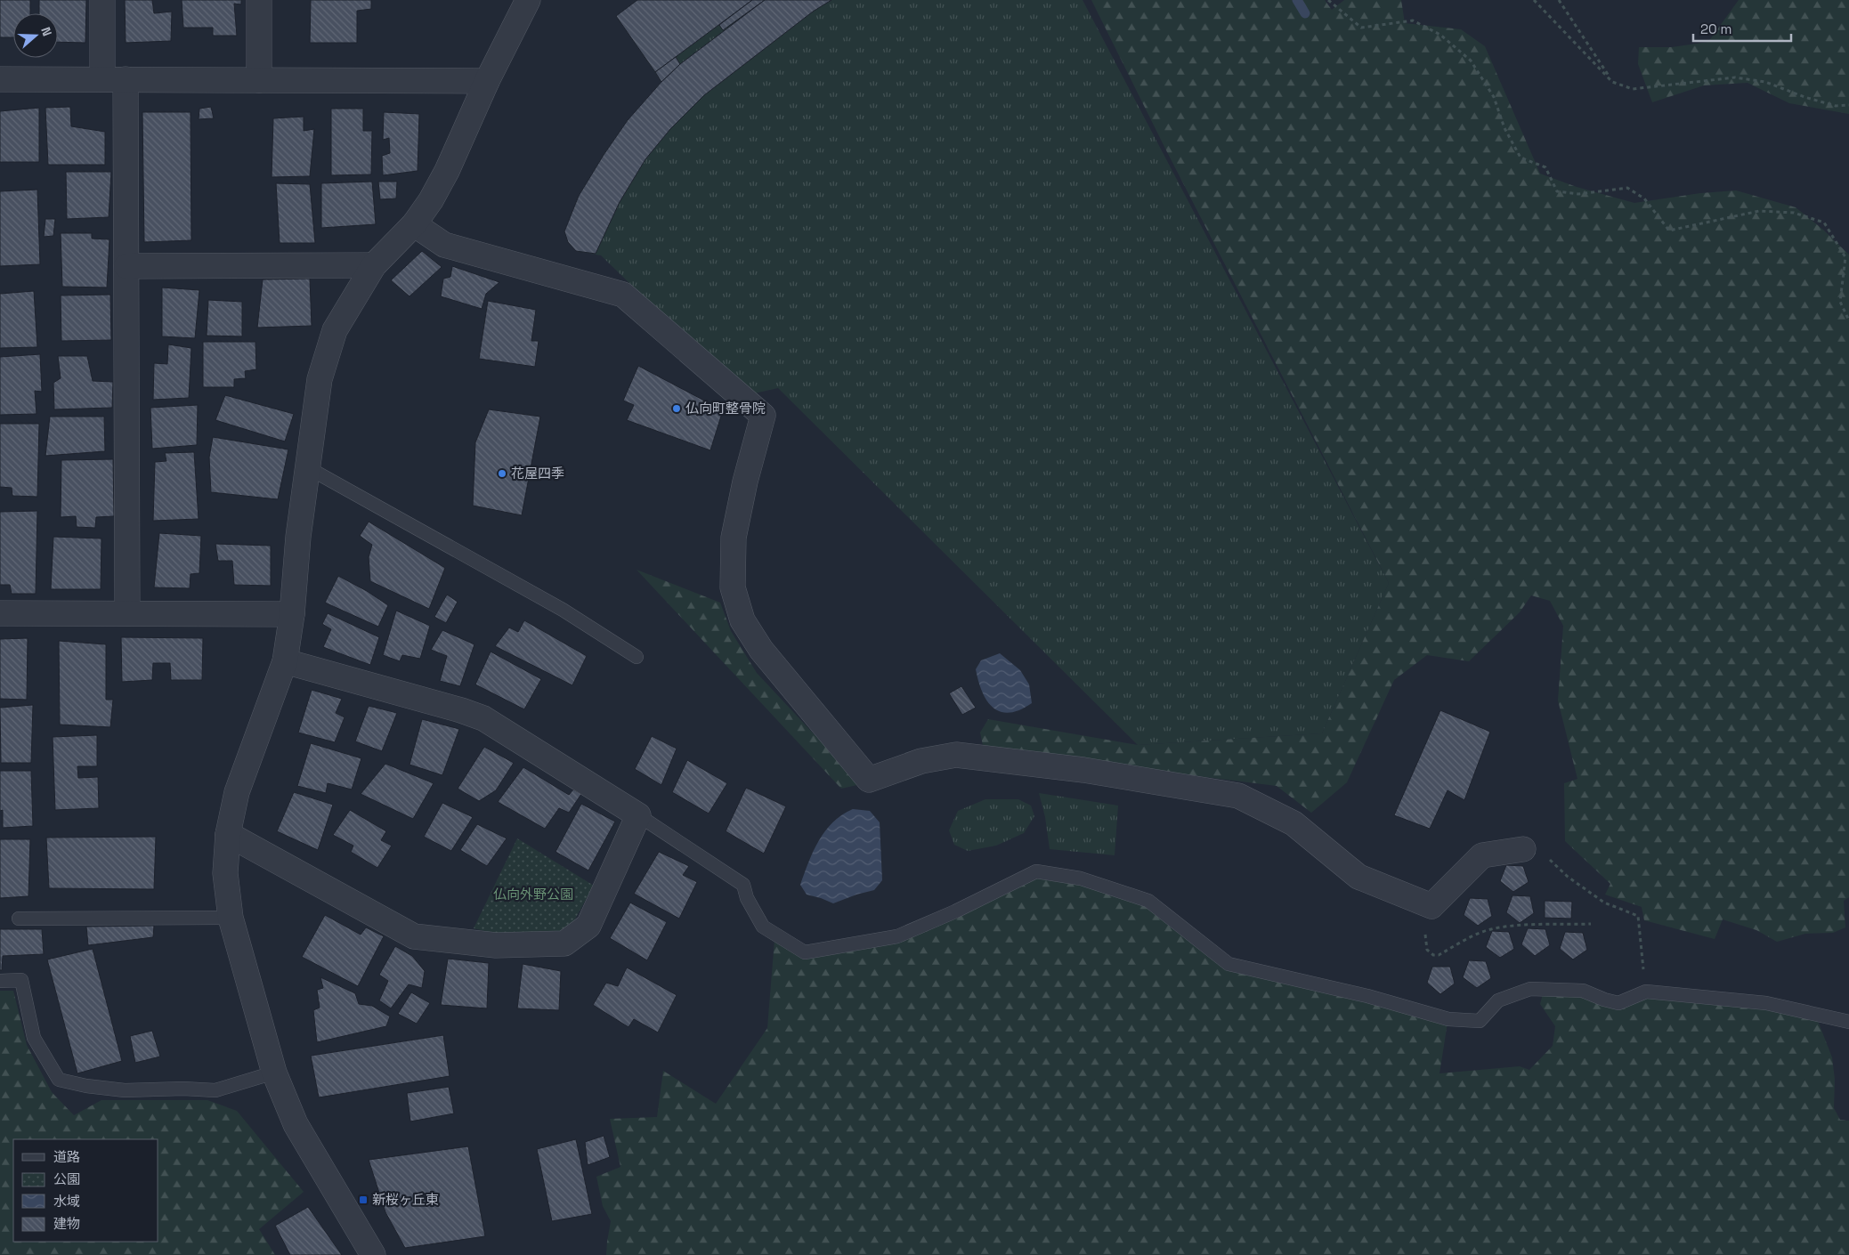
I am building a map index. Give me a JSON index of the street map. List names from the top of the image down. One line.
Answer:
{"parks":["仏向外野公園"],"places":{"other":["仏向町整骨院","花屋四季"],"transit":["新桜ヶ丘東"]},"legend":["道路","公園","水域","建物"],"scale_bar":"20 m","north":"right"}
